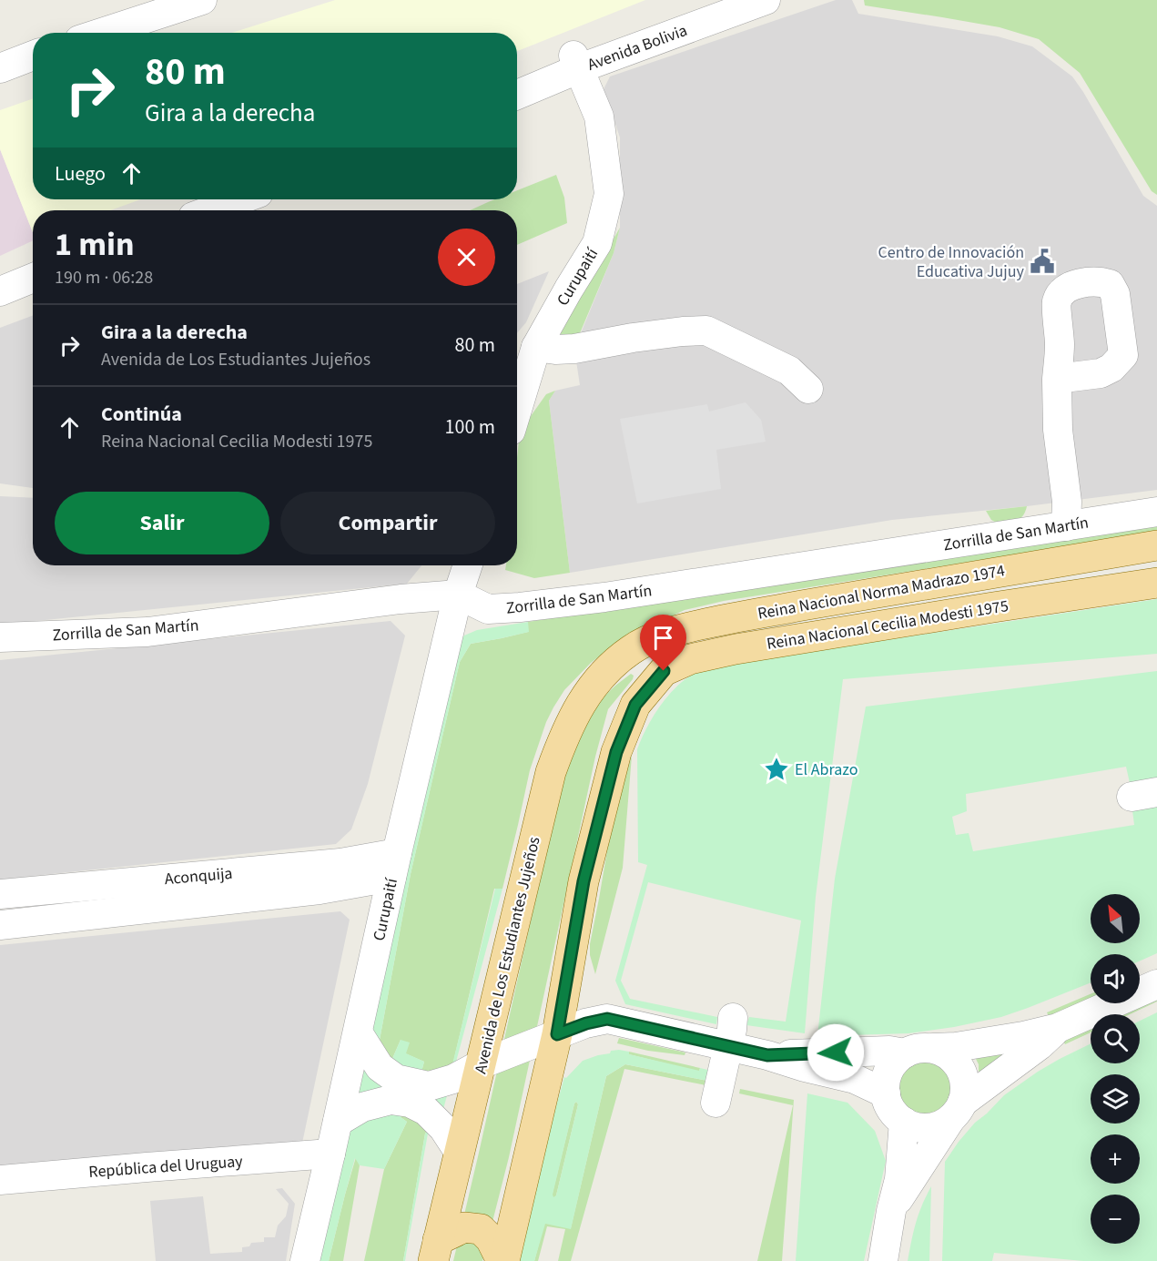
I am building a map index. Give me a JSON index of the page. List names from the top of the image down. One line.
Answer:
{"streets":{"main road":["Reina Nacional Norma Madrazo 1974","Reina Nacional Cecilia Modesti 1975","Avenida de Los Estudiantes Jujeños"],"street":["Avenida Bolivia","Curupaití","Zorrilla de San Martín","Aconquija","República del Uruguay"]},"crossings":[["Avenida Bolivia","Curupaití"],["Curupaití","Zorrilla de San Martín"],["Curupaití","Aconquija"],["Curupaití","República del Uruguay"],["Reina Nacional Norma Madrazo 1974","Avenida de Los Estudiantes Jujeños"]],"places":{"public building":["Centro de Innovación Educativa Jujuy"],"place":["El Abrazo"]},"north":"top left","page":{"turn":["80 m","Gira a la derecha"],"then":"Luego","heading":["1 min","190 m · 06:28"],"list":[{"name":"Gira a la derecha","note":"Avenida de Los Estudiantes Jujeños","value":"80 m"},{"name":"Continúa","note":"Reina Nacional Cecilia Modesti 1975","value":"100 m"}],"buttons":["Salir","Compartir"],"map_buttons":["+","−"]}}
